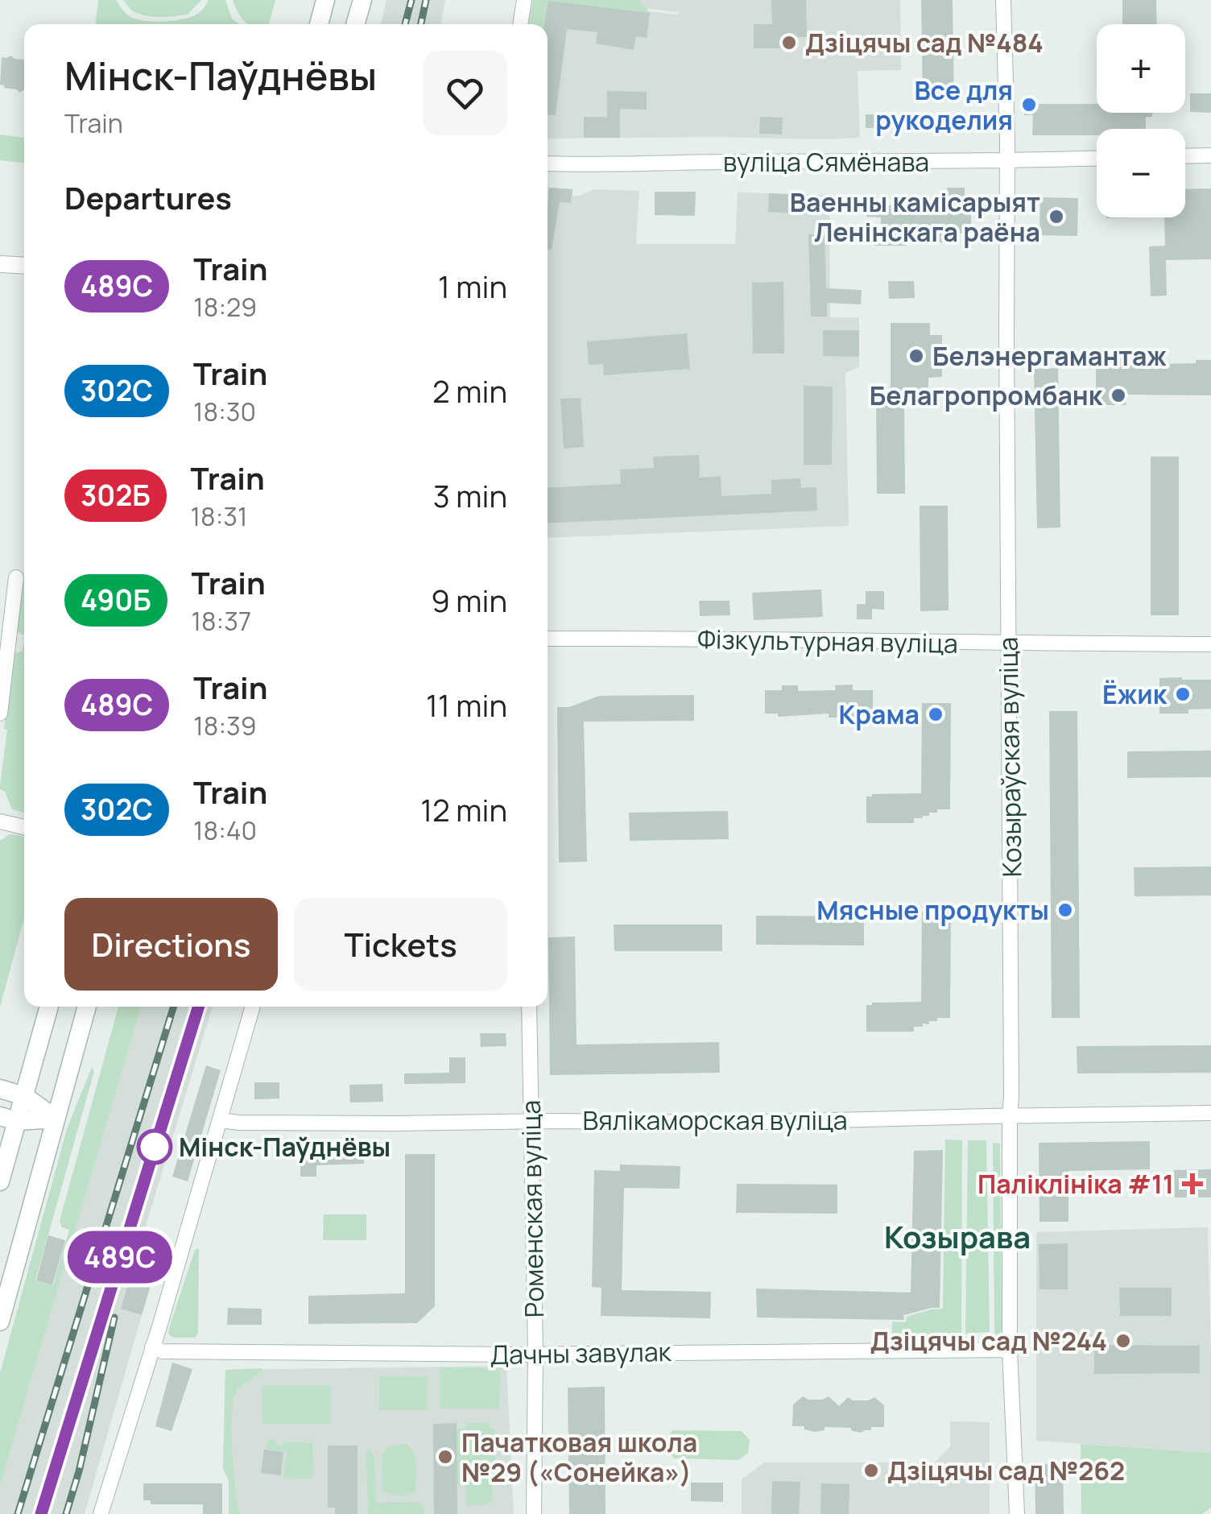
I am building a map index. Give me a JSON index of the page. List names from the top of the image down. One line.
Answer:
{"streets":{"street":["вуліца Сямёнава","Фізкультурная вуліца","Козыраўская вуліца","Вялікаморская вуліца","Роменская вуліца","Дачны завулак"]},"crossings":[["вуліца Сямёнава","Козыраўская вуліца"],["Фізкультурная вуліца","Козыраўская вуліца"],["Козыраўская вуліца","Вялікаморская вуліца"],["Козыраўская вуліца","Дачны завулак"],["Вялікаморская вуліца","Роменская вуліца"],["Роменская вуліца","Дачны завулак"]],"districts":["Козырава"],"places":{"other":["Дзіцячы сад №484","Все для рукоделия","Ваенны камісарыят Ленінскага раёна","Белэнергамантаж","Белагропромбанк","Ёжик","Крама","Мясные продукты","Мінск-Паўднёвы","Дзіцячы сад №244","Пачатковая школа №29 («Сонейка»)","Дзіцячы сад №262"],"health":["Паліклініка #11"]},"page":{"on_map":"489С","map_buttons":["+","−"],"heading":[["Мінск-Паўднёвы","Train"],"Departures"],"list":[{"mark":"489С","name":"Train","note":"18:29","value":"1 min"},{"mark":"302С","name":"Train","note":"18:30","value":"2 min"},{"mark":"302Б","name":"Train","note":"18:31","value":"3 min"},{"mark":"490Б","name":"Train","note":"18:37","value":"9 min"},{"mark":"489С","name":"Train","note":"18:39","value":"11 min"},{"mark":"302С","name":"Train","note":"18:40","value":"12 min"}],"buttons":["Directions","Tickets"]}}
